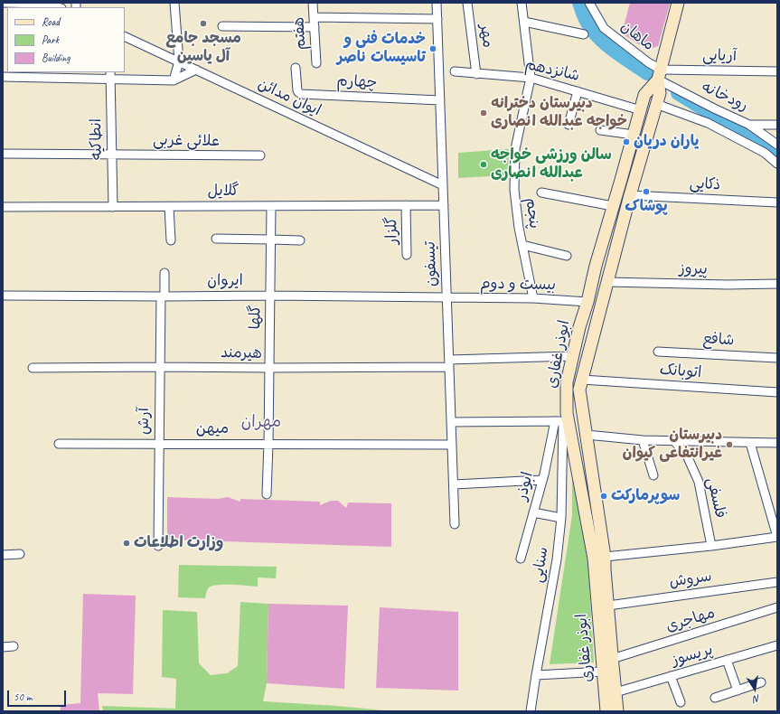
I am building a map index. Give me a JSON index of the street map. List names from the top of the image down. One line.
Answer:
{"streets":{"main road":["ابوذر غفاری"],"street":["هفتم","مهر","ماهان","آریایی","شانزدهم","چهارم","رودخانه","ایوان مدائن","انطاکیه","علائی غربی","ذکایی","گلایل","پنجم","گلزار","تیسفون","پیروز","ایروان","بیست و دوم","گلها","شافع","هیرمند","اتوبانک","آرش","میهن","ابوذر","فلسفی","سنایی","سروش","مهاجری","پریسوز"]},"crossings":[["مهر","شانزدهم"],["ماهان","آریایی"],["ماهان","رودخانه"],["ماهان","ابوذر غفاری"],["آریایی","رودخانه"],["آریایی","ابوذر غفاری"],["شانزدهم","پنجم"],["شانزدهم","ابوذر غفاری"],["چهارم","تیسفون"],["رودخانه","ابوذر غفاری"],["ایوان مدائن","تیسفون"],["انطاکیه","علائی غربی"],["انطاکیه","گلایل"],["ذکایی","ابوذر غفاری"],["گلایل","گلزار"],["گلایل","تیسفون"],["گلایل","گلها"],["پنجم","بیست و دوم"],["تیسفون","ایروان"],["تیسفون","بیست و دوم"],["تیسفون","هیرمند"],["تیسفون","میهن"],["پیروز","ابوذر غفاری"],["ایروان","بیست و دوم"],["ایروان","گلها"],["ایروان","آرش"],["بیست و دوم","ابوذر غفاری"],["گلها","هیرمند"],["گلها","میهن"],["هیرمند","ابوذر غفاری"],["هیرمند","آرش"],["ابوذر غفاری","اتوبانک"],["ابوذر غفاری","ابوذر"],["ابوذر غفاری","سنایی"],["ابوذر غفاری","سروش"],["ابوذر غفاری","مهاجری"],["ابوذر غفاری","پریسوز"],["آرش","میهن"],["ابوذر","سنایی"]],"districts":["مهران"],"places":["مسجد جامع آل یاسین","خدمات فنی و تاسیسات ناصر","دبیرستان دخترانه خواجه عبدالله انصاری","یاران دریان","سالن ورزشی خواجه عبدالله انصاری","پوشاک","دبیرستان غیرانتفاعی کیوان","سوپرمارکت","وزارت اطلاعات"],"legend":["Road","Park","Building"],"scale_bar":"50 m","north":"bottom"}
